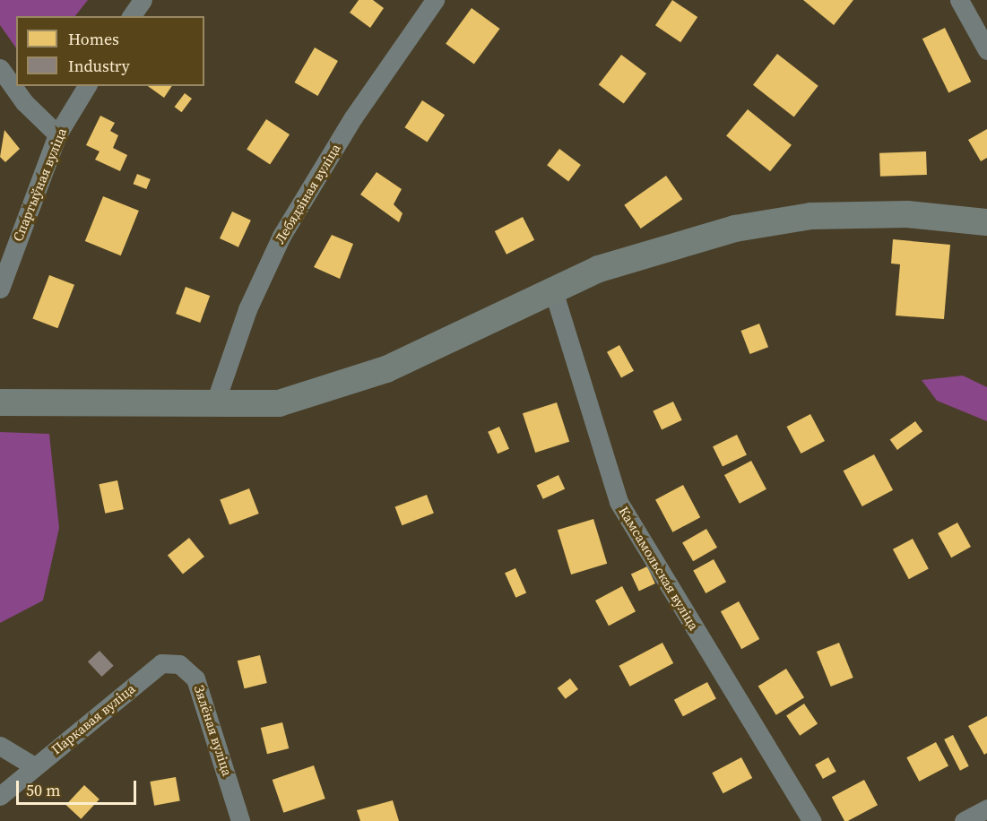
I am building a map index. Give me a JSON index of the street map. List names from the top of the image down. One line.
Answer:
{"streets":{"street":["Спартыўная вуліца","Лебядзіная вуліца","Камсамольская вуліца","Паркавая вуліца","Зялёная вуліца"]},"crossings":[["Паркавая вуліца","Зялёная вуліца"]],"legend":["Homes","Industry"],"scale_bar":"50 m"}
